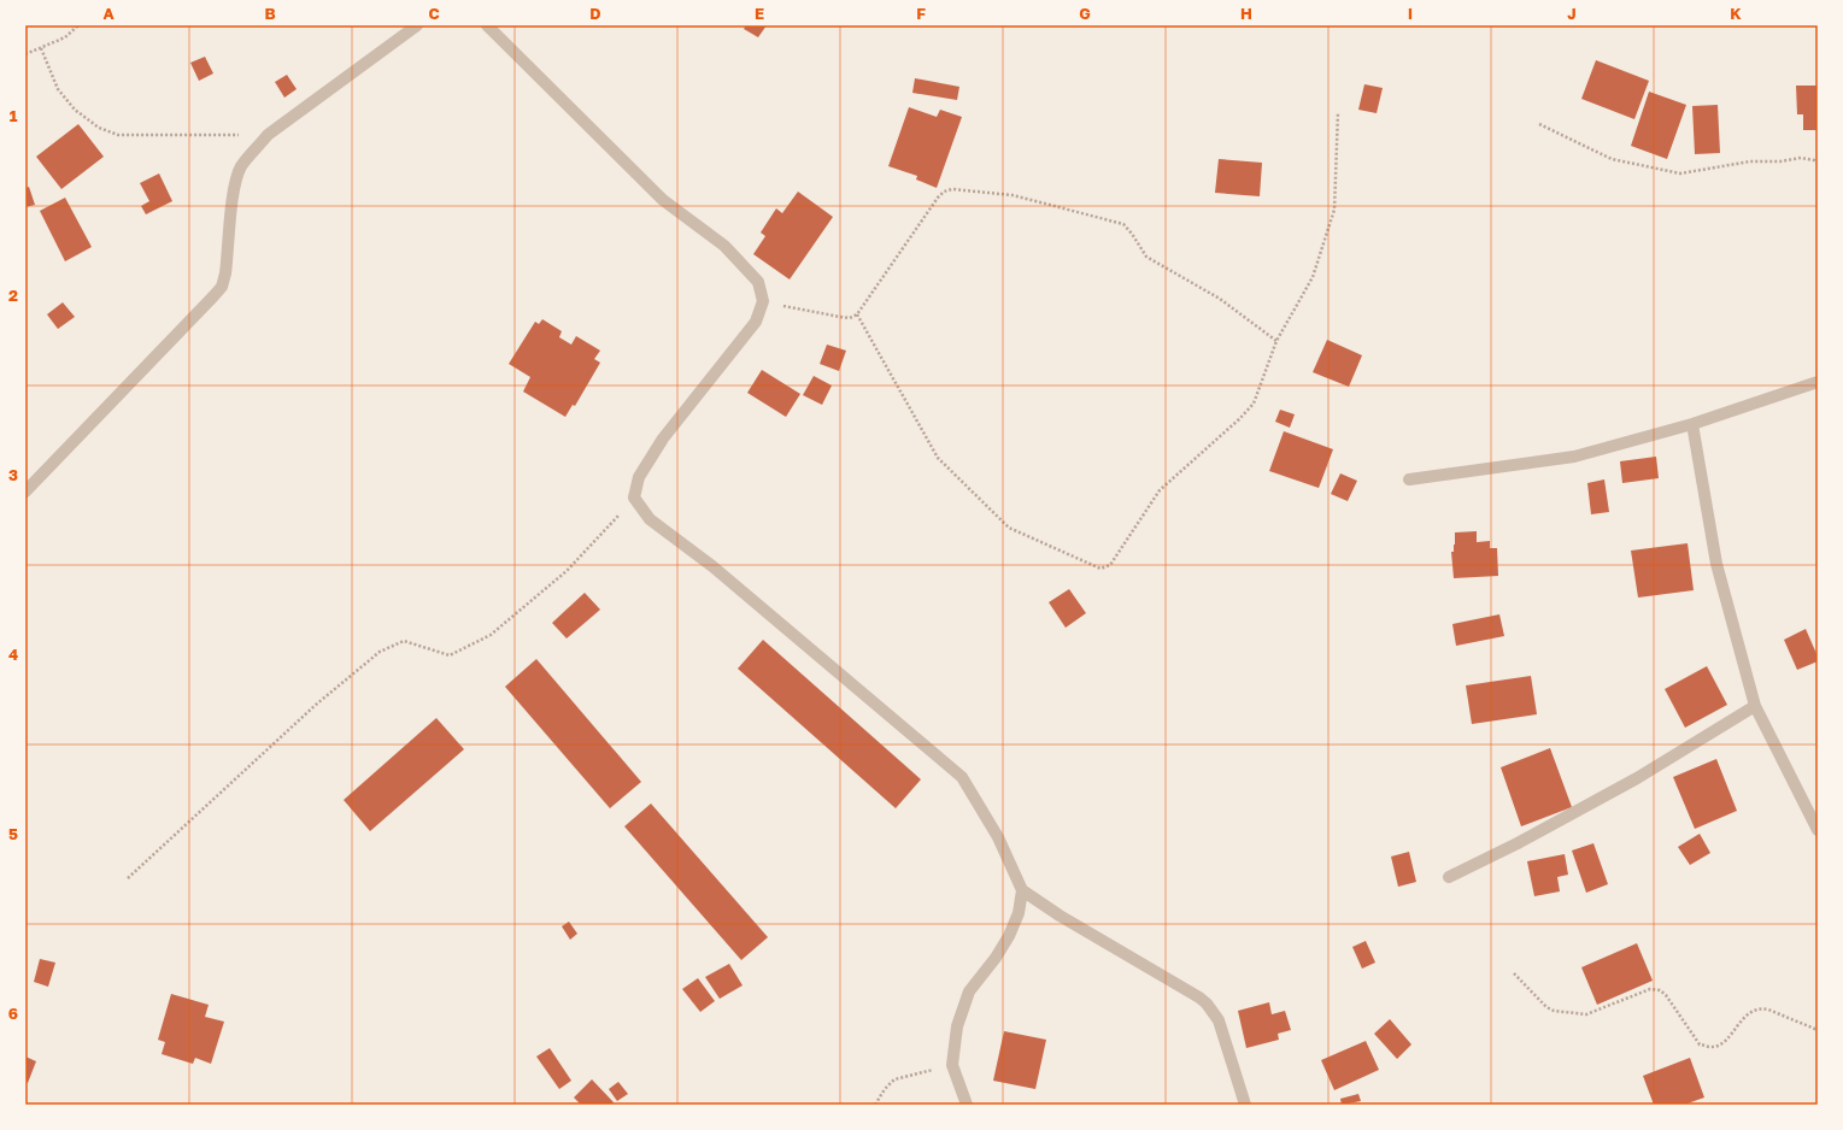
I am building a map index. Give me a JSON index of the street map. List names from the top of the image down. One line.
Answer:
{"grid":{"columns":["A","B","C","D","E","F","G","H","I","J","K"],"rows":["1","2","3","4","5","6"]}}
